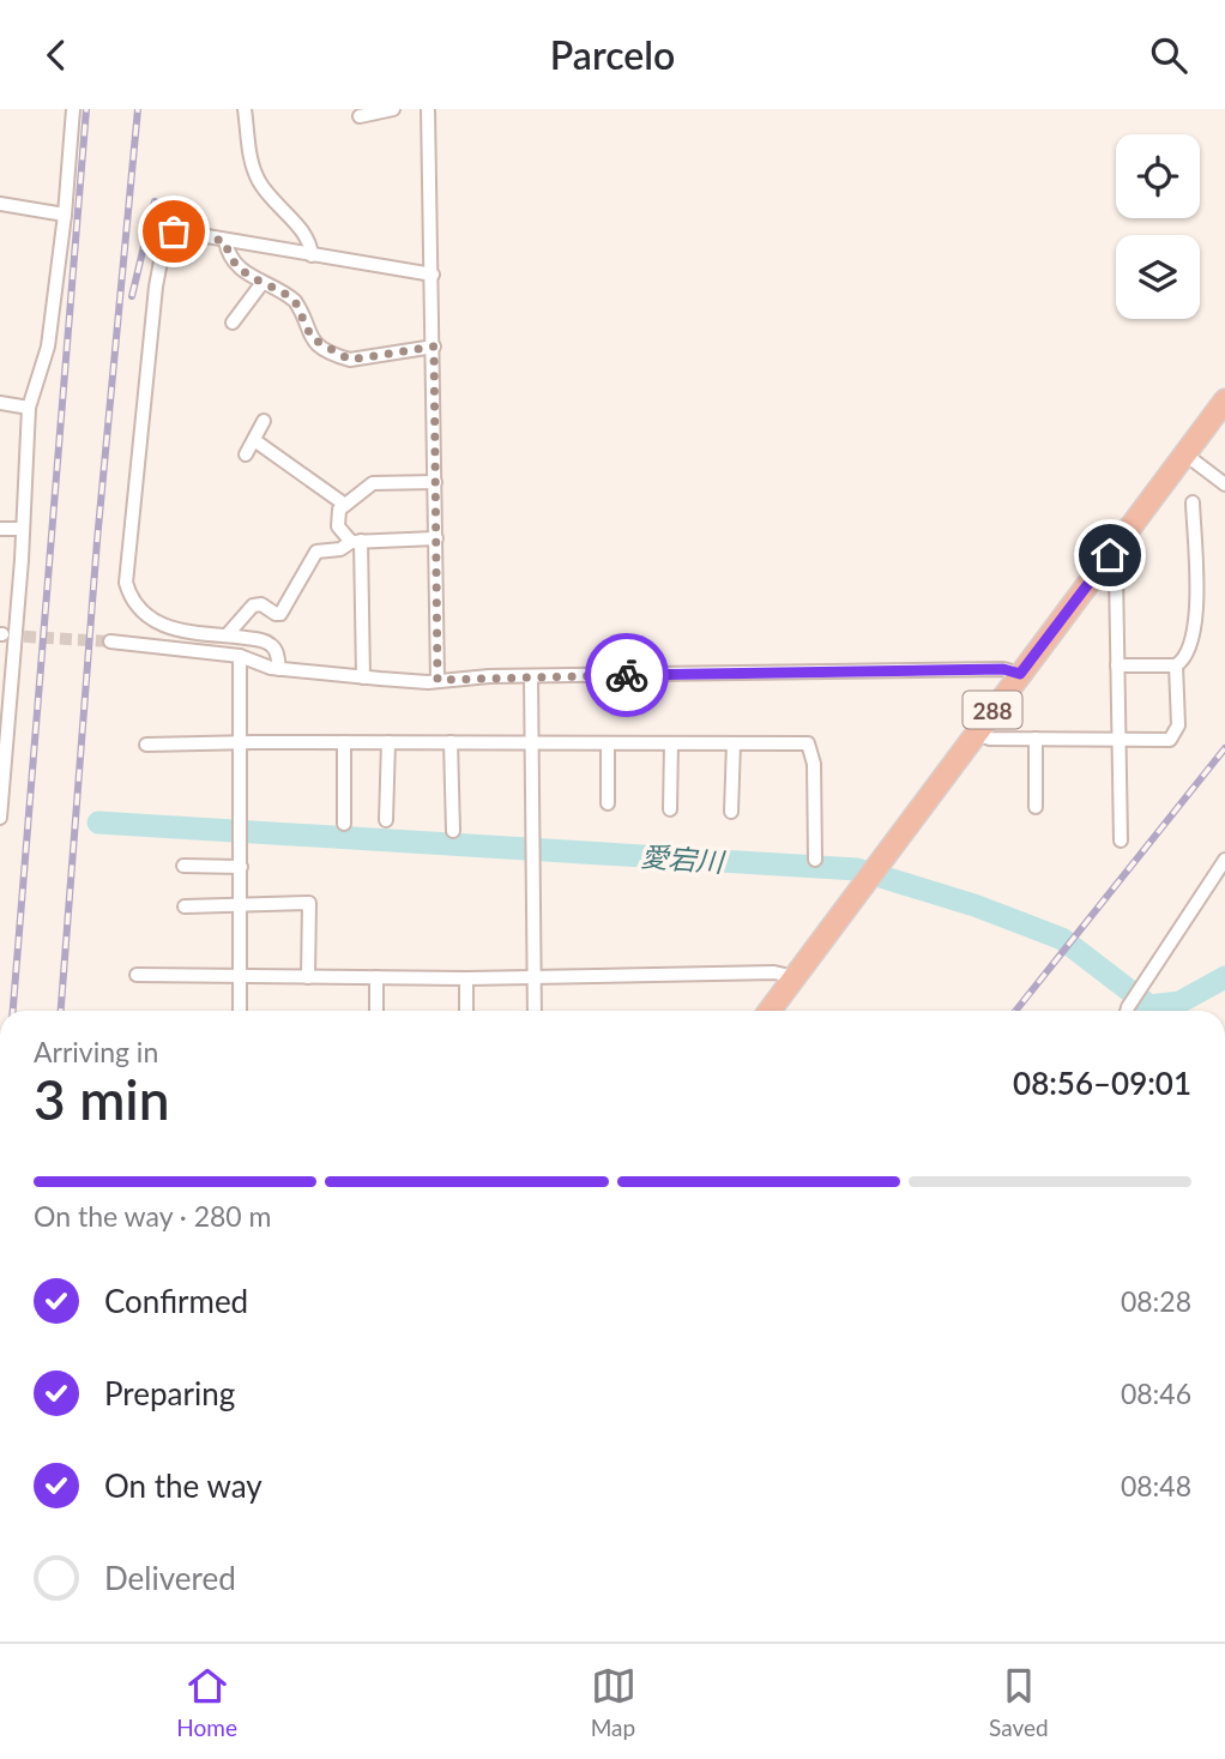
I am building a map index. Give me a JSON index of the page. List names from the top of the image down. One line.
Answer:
{"streets":{"highway":["288"]},"water":["愛宕川"],"page":{"header":"Parcelo","heading":["3 min","Arriving in","08:56–09:01"],"bar":"On the way · 280 m","list":[["Confirmed","08:28"],["Preparing","08:46"],["On the way","08:48"],"Delivered"],"tabs":["Home","Map","Saved"]}}
